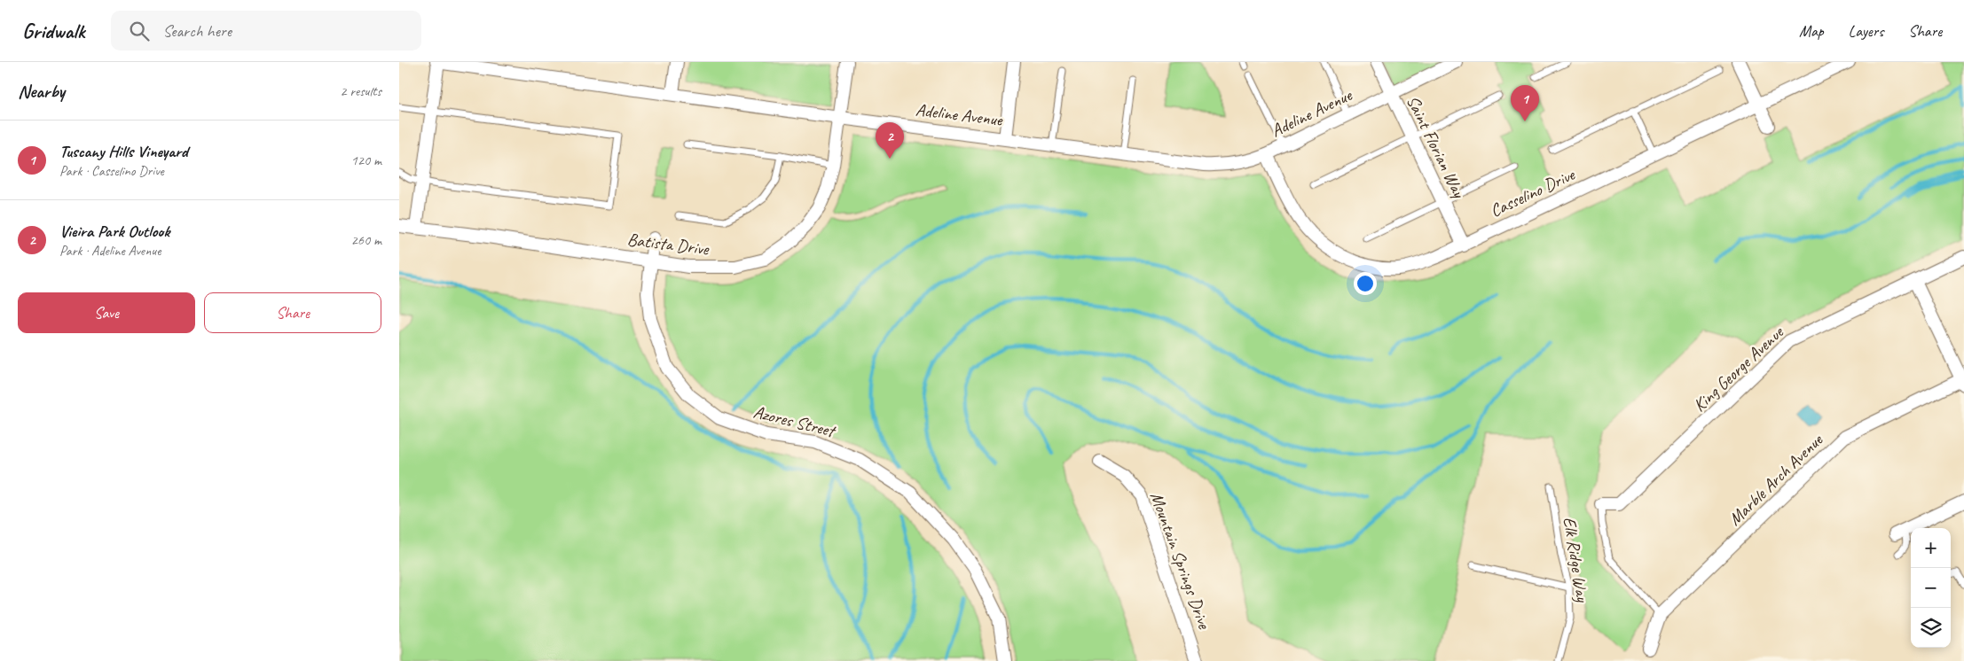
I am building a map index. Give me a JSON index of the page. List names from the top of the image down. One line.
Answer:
{"streets":{"street":["Adeline Avenue","Saint Florian Way","Casselino Drive","Batista Drive","King George Avenue","Azores Street","Marble Arch Avenue","Mountain Springs Drive"],"lane":["Elk Ridge Way"]},"crossings":[["Adeline Avenue","Saint Florian Way"],["Adeline Avenue","Casselino Drive"],["Adeline Avenue","Batista Drive"],["Saint Florian Way","Casselino Drive"],["Batista Drive","Azores Street"]],"page":{"header":"Gridwalk","search":"Search here","nav":["Map","Layers","Share"],"heading":["Nearby","2 results"],"pins":["1","2"],"list":[{"mark":"1","name":"Tuscany Hills Vineyard","note":"Park · Casselino Drive","value":"120 m"},{"mark":"2","name":"Vieira Park Outlook","note":"Park · Adeline Avenue","value":"260 m"}],"buttons":["Save","Share"],"map_buttons":["+","−"]}}
